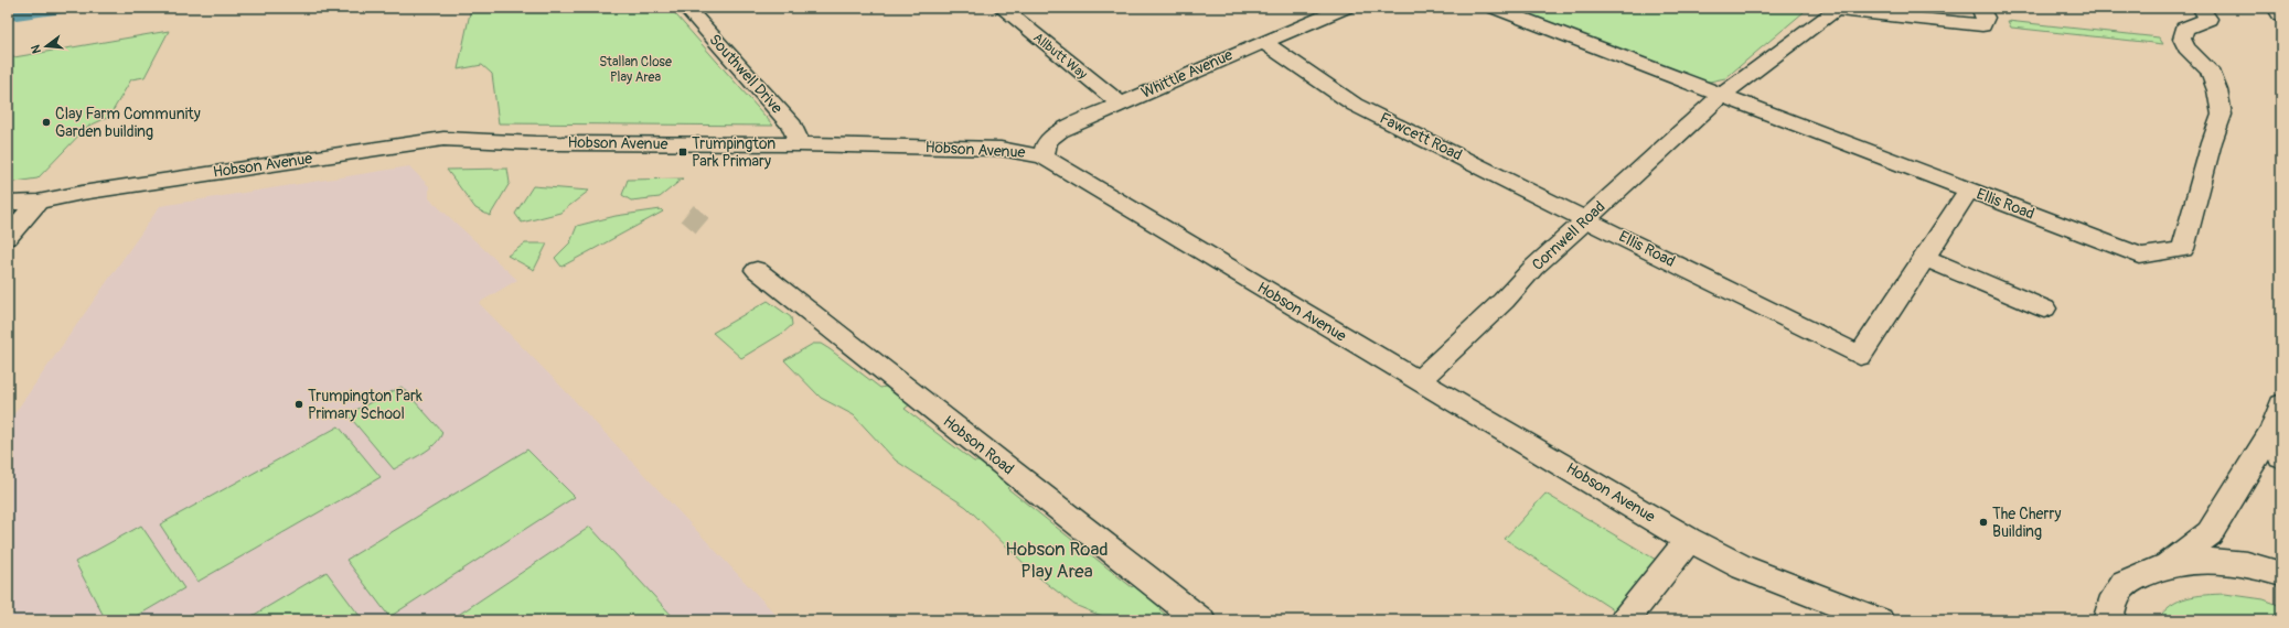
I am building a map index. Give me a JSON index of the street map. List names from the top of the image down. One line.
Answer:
{"streets":{"street":["Allbutt Way","Southwell Drive","Whittle Avenue","Fawcett Road","Hobson Avenue","Ellis Road","Cornwell Road","Hobson Road"]},"crossings":[["Allbutt Way","Whittle Avenue"],["Southwell Drive","Hobson Avenue"],["Whittle Avenue","Fawcett Road"],["Whittle Avenue","Hobson Avenue"],["Fawcett Road","Ellis Road"],["Fawcett Road","Cornwell Road"],["Hobson Avenue","Cornwell Road"],["Ellis Road","Cornwell Road"]],"parks":["Stallan Close Play Area","Hobson Road Play Area"],"places":{"other":["Clay Farm Community Garden building","Trumpington Park Primary School","The Cherry Building"],"transit":["Trumpington Park Primary"]},"north":"left"}
